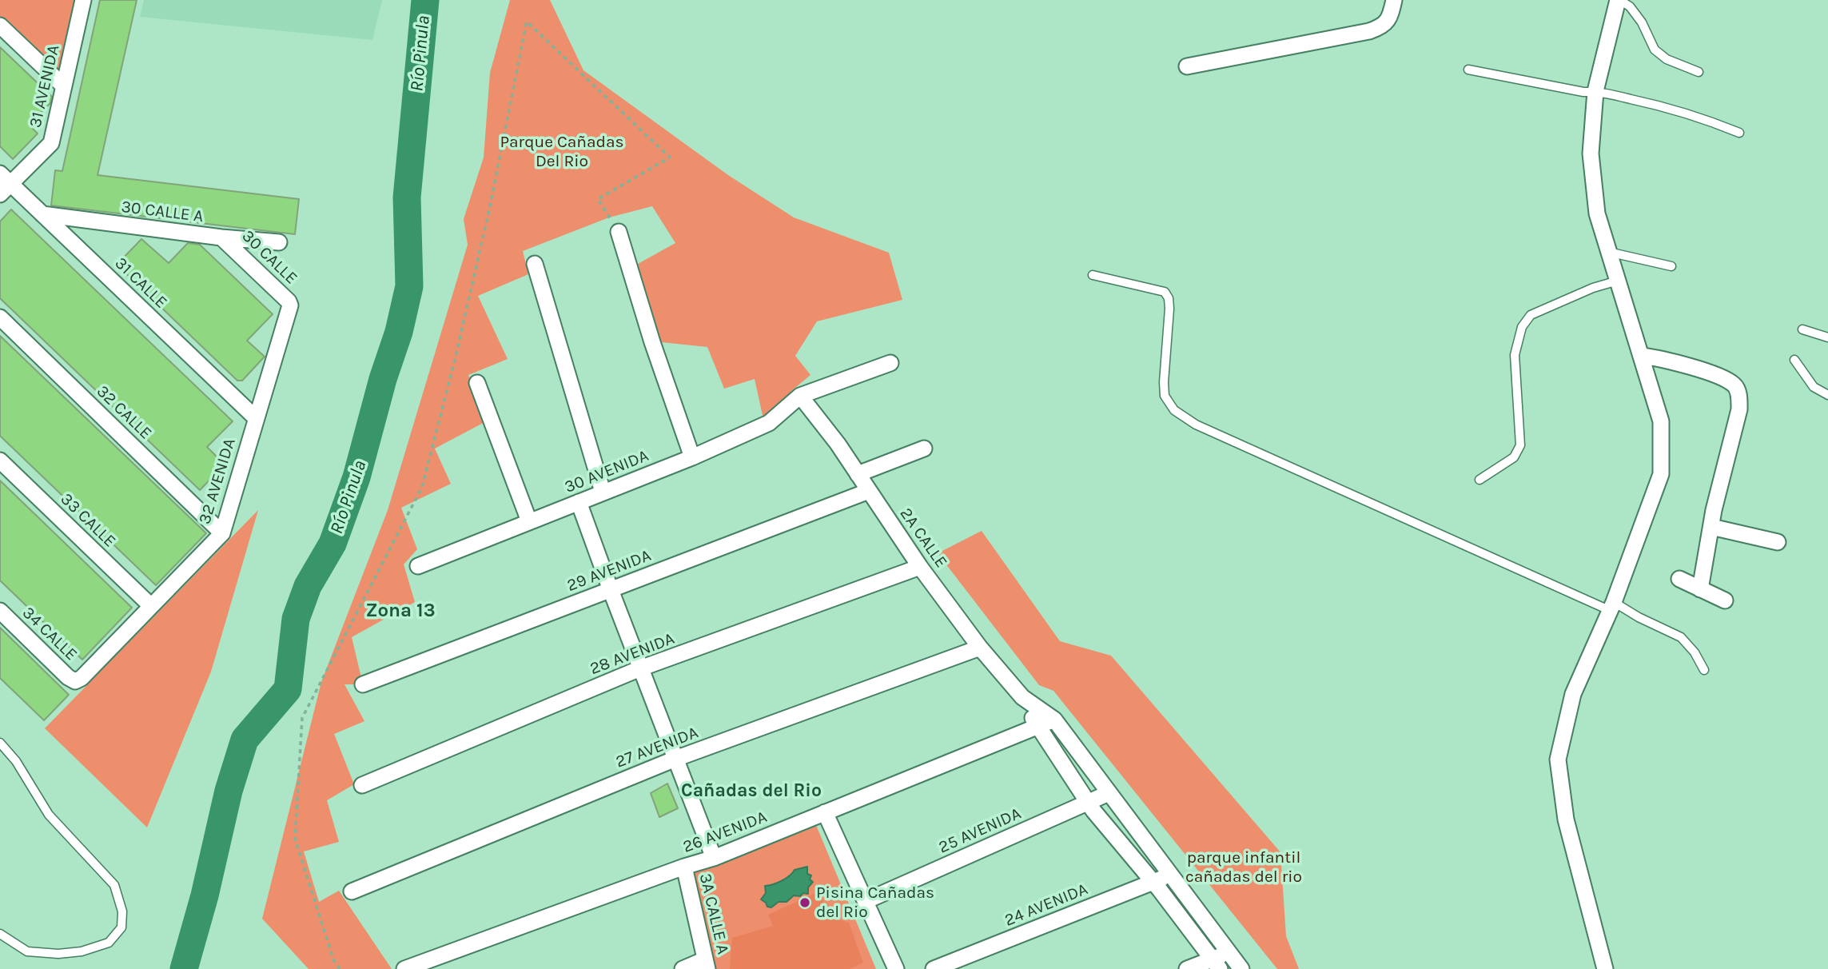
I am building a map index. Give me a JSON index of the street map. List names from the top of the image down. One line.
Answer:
{"streets":{"street":["31 AVENIDA","30 CALLE A","30 CALLE","31 CALLE","32 CALLE","30 AVENIDA","32 AVENIDA","33 CALLE","2A CALLE","29 AVENIDA","34 CALLE","28 AVENIDA","27 AVENIDA","25 AVENIDA","26 AVENIDA","24 AVENIDA","3A CALLE A"]},"crossings":[["31 AVENIDA","31 CALLE"],["30 CALLE A","30 CALLE"],["30 CALLE A","31 CALLE"],["30 CALLE","32 AVENIDA"],["31 CALLE","32 AVENIDA"],["32 CALLE","32 AVENIDA"],["30 AVENIDA","2A CALLE"],["32 AVENIDA","33 CALLE"],["32 AVENIDA","34 CALLE"],["2A CALLE","29 AVENIDA"],["2A CALLE","28 AVENIDA"],["2A CALLE","27 AVENIDA"],["2A CALLE","25 AVENIDA"],["2A CALLE","26 AVENIDA"],["2A CALLE","24 AVENIDA"],["26 AVENIDA","3A CALLE A"]],"districts":["Zona 13","Cañadas del Rio"],"water":["Río Pinula"],"parks":["Parque Cañadas Del Rio","parque infantil cañadas del rio"],"places":["Pisina Cañadas del Rio"]}
